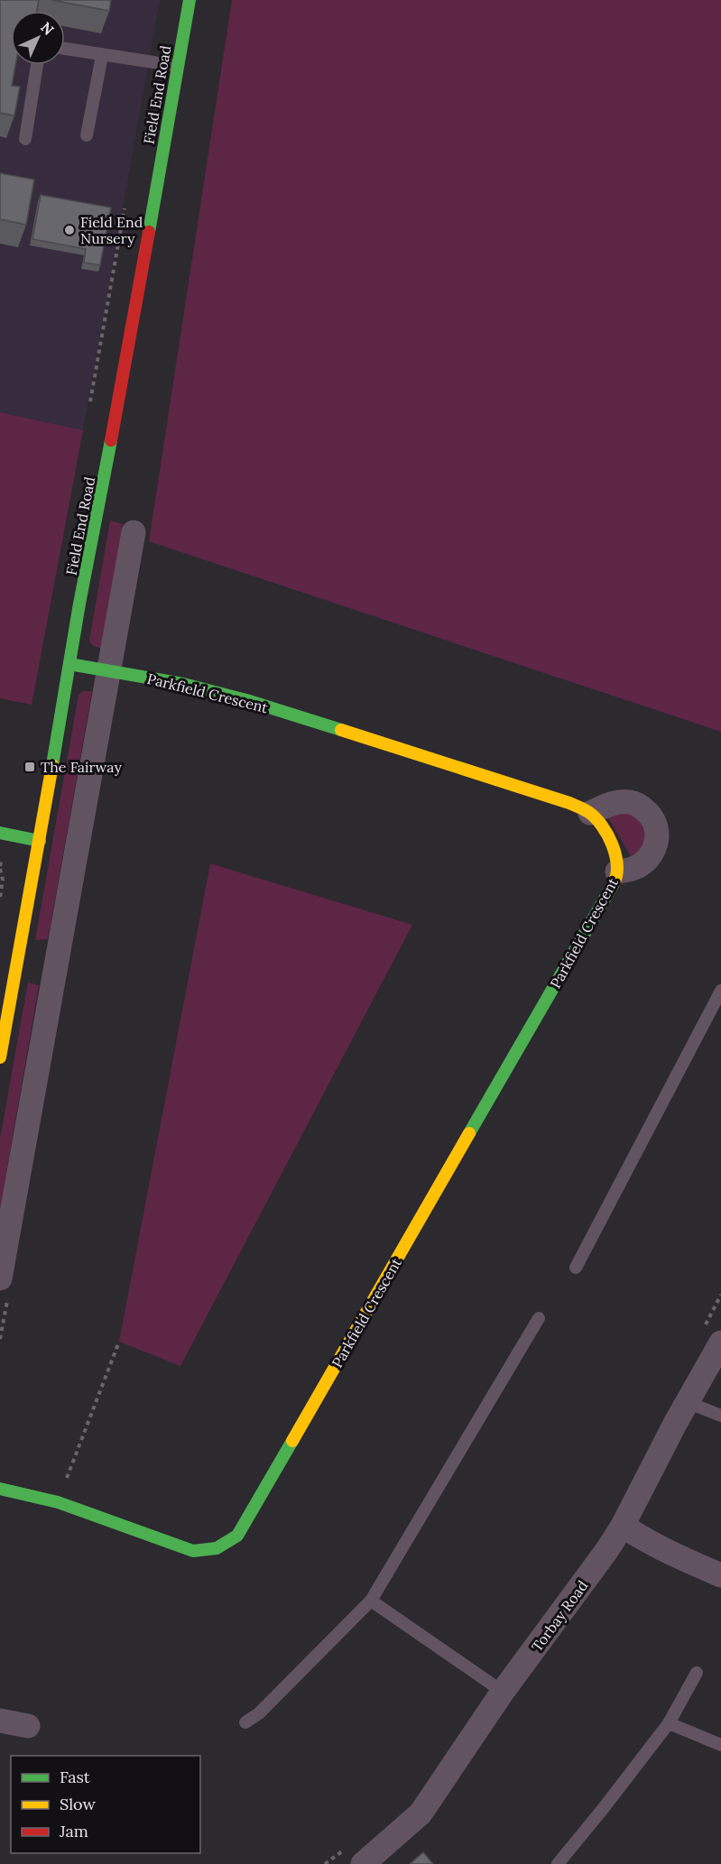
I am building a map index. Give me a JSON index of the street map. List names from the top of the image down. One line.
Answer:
{"streets":{"street":["Field End Road","Parkfield Crescent","Torbay Road"]},"crossings":[["Field End Road","Parkfield Crescent"]],"places":{"other":["Field End Nursery"],"transit":["The Fairway"]},"legend":["Fast","Slow","Jam"],"north":"top right"}
